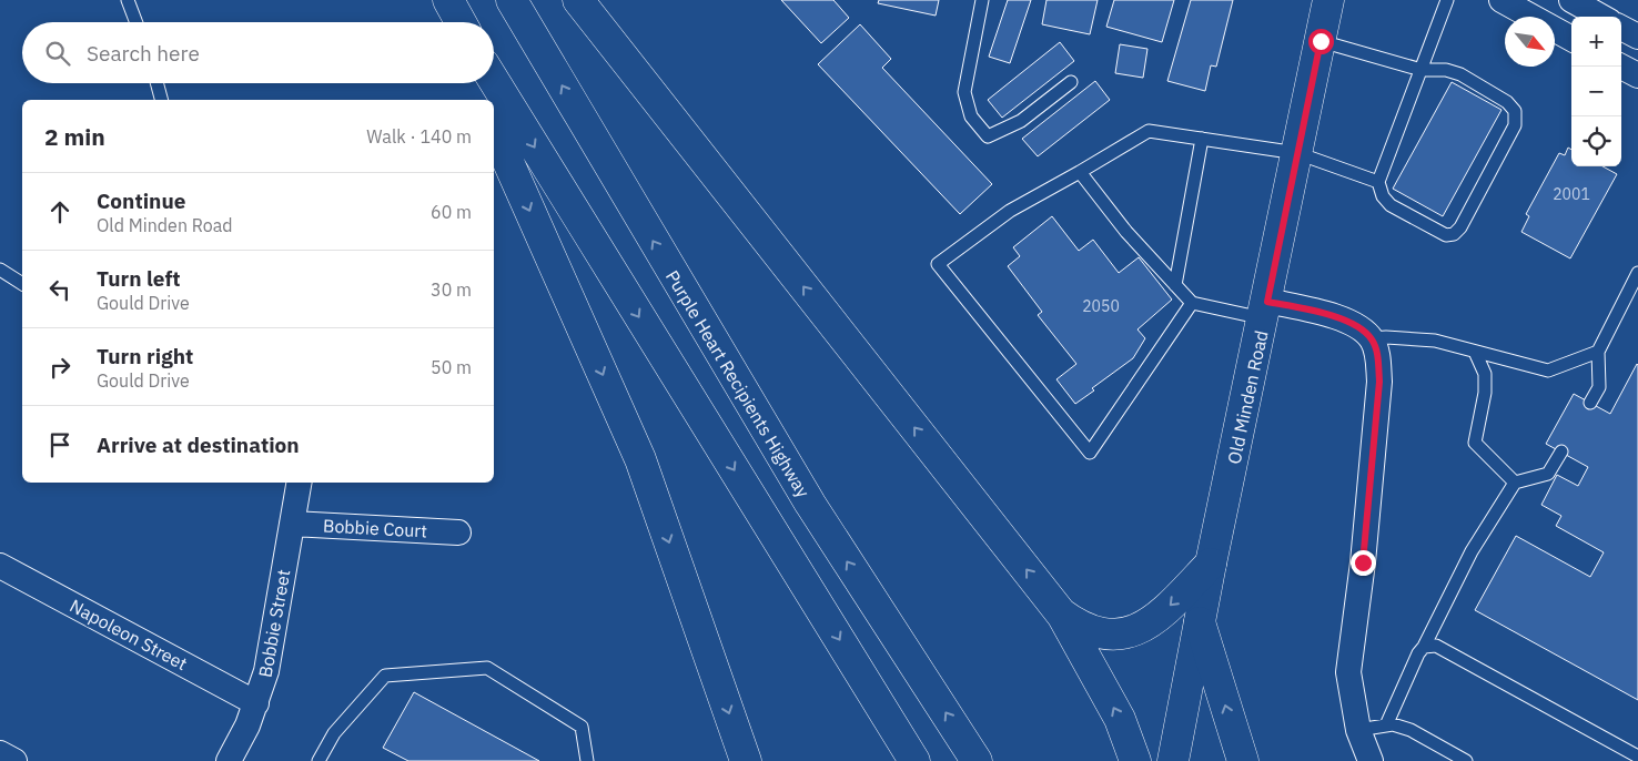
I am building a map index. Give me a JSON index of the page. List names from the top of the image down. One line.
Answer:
{"streets":{"main road":["Purple Heart Recipients Highway","Old Minden Road"],"street":["Bobbie Court","Bobbie Street","Napoleon Street"]},"crossings":[["Bobbie Court","Bobbie Street"],["Bobbie Street","Napoleon Street"]],"house_numbers":["2001","2050"],"north":"bottom right","page":{"map_buttons":["+","−"],"search":"Search here","heading":["2 min","Walk · 140 m"],"list":[["Continue","Old Minden Road","60 m"],["Turn left","Gould Drive","30 m"],["Turn right","Gould Drive","50 m"],"Arrive at destination"]}}
